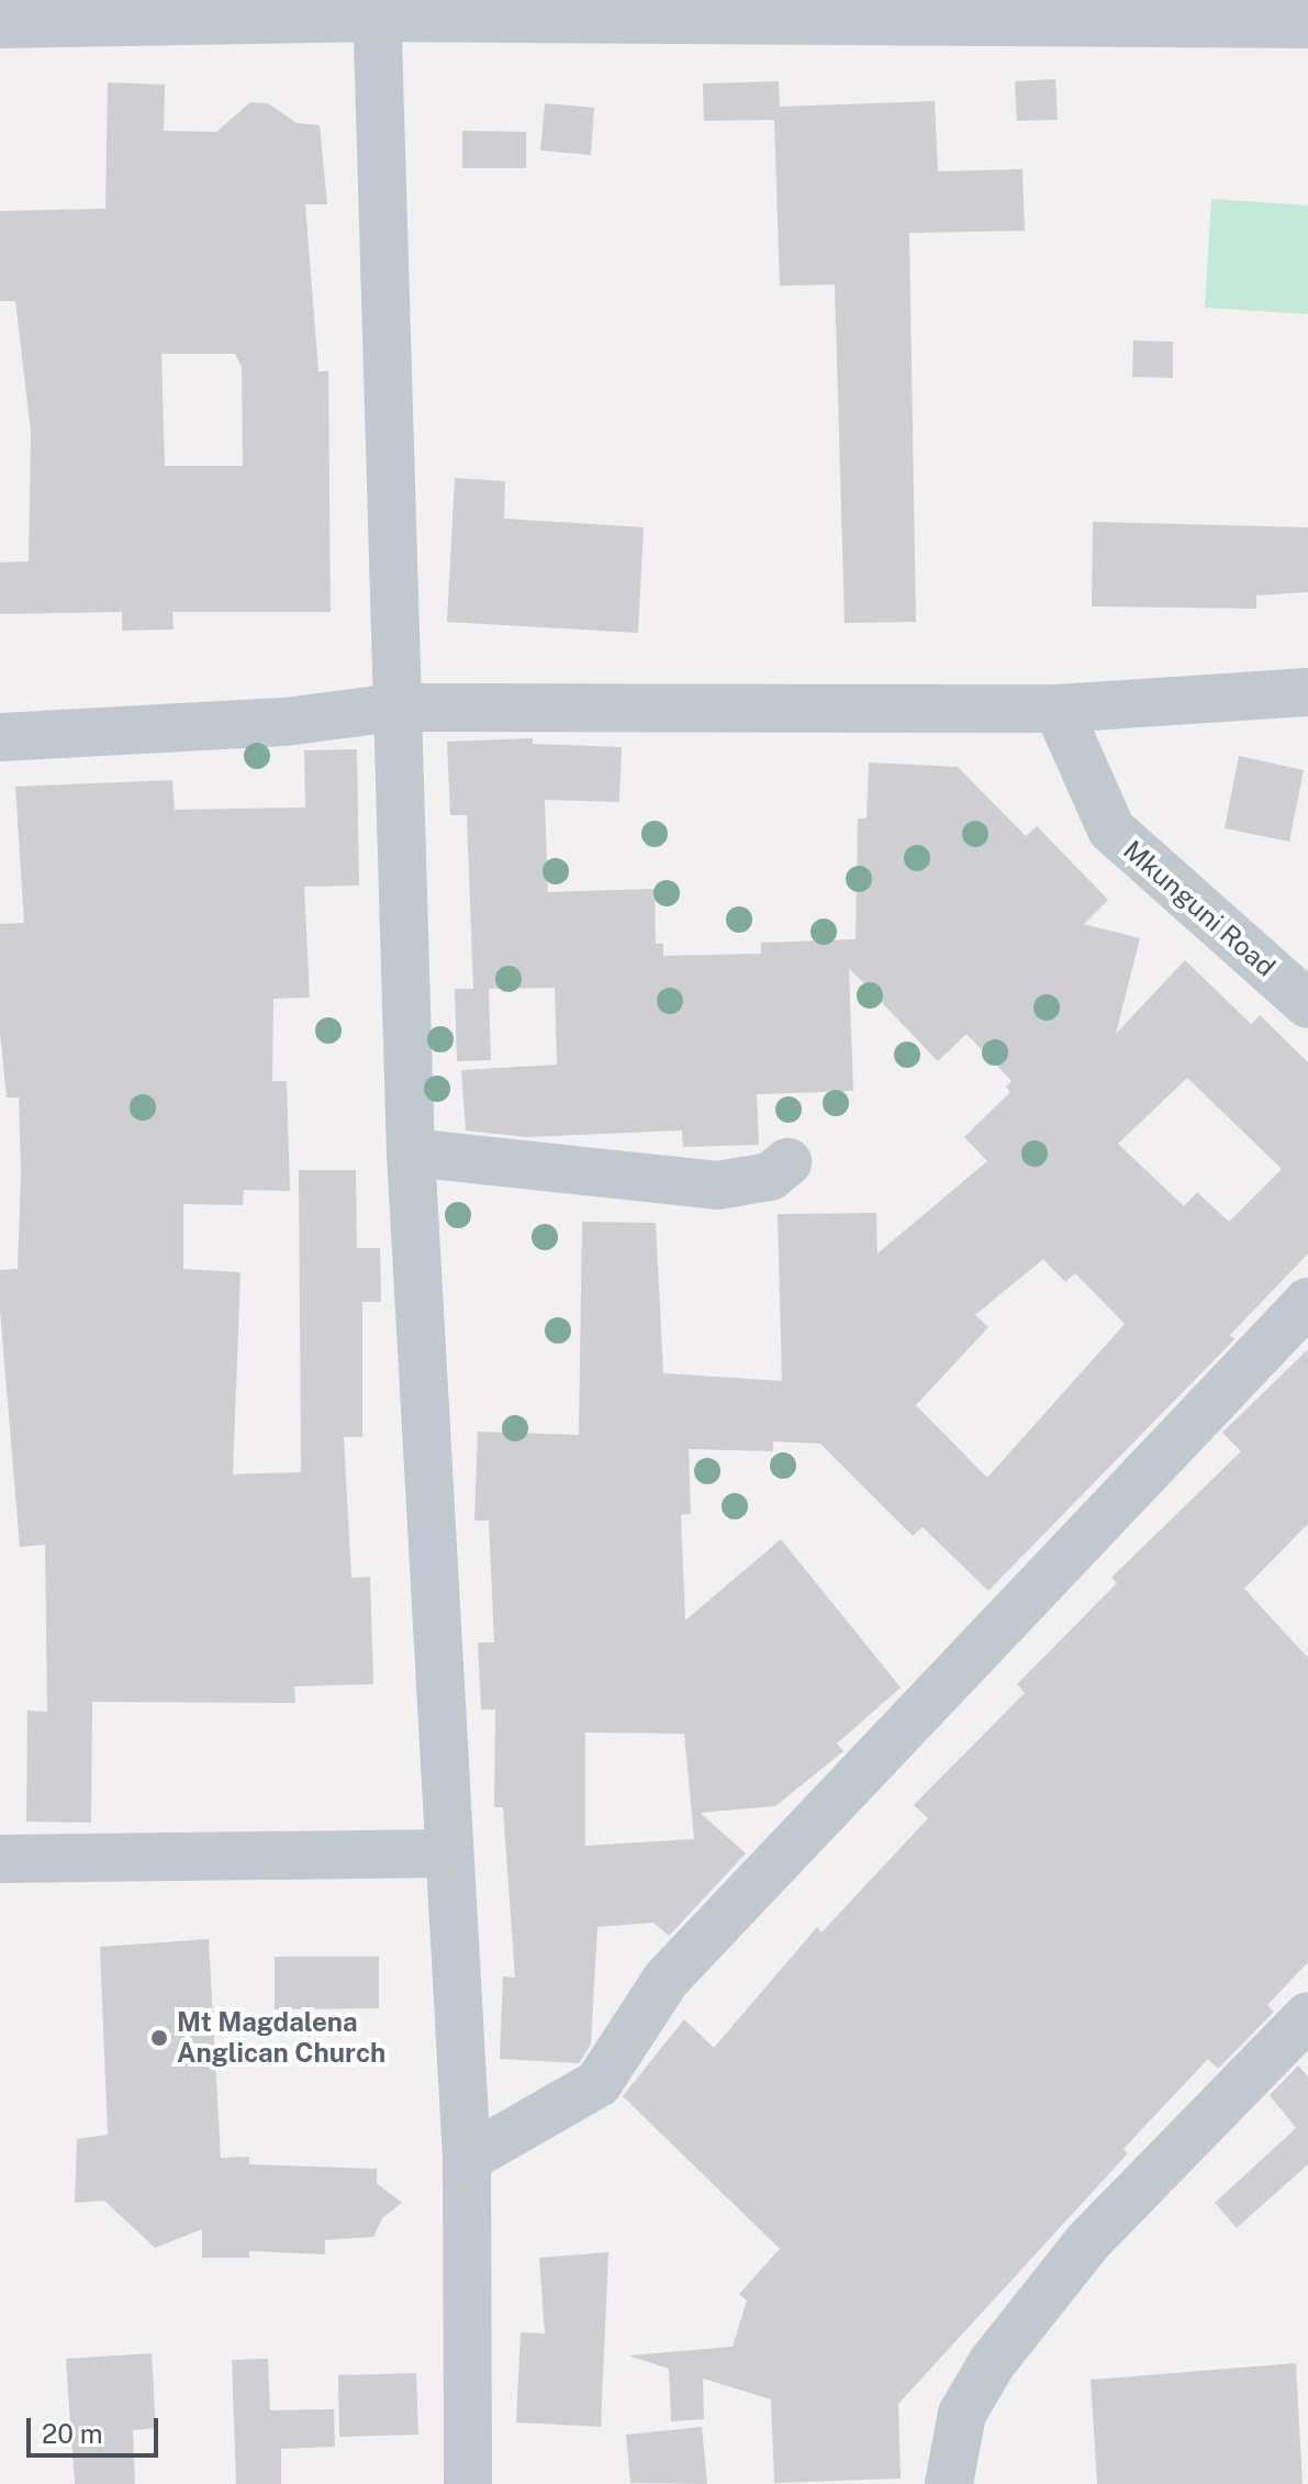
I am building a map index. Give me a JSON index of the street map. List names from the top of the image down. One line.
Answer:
{"streets":{"street":["Mkunguni Road"]},"places":["Mt Magdalena Anglican Church"],"scale_bar":"20 m"}
